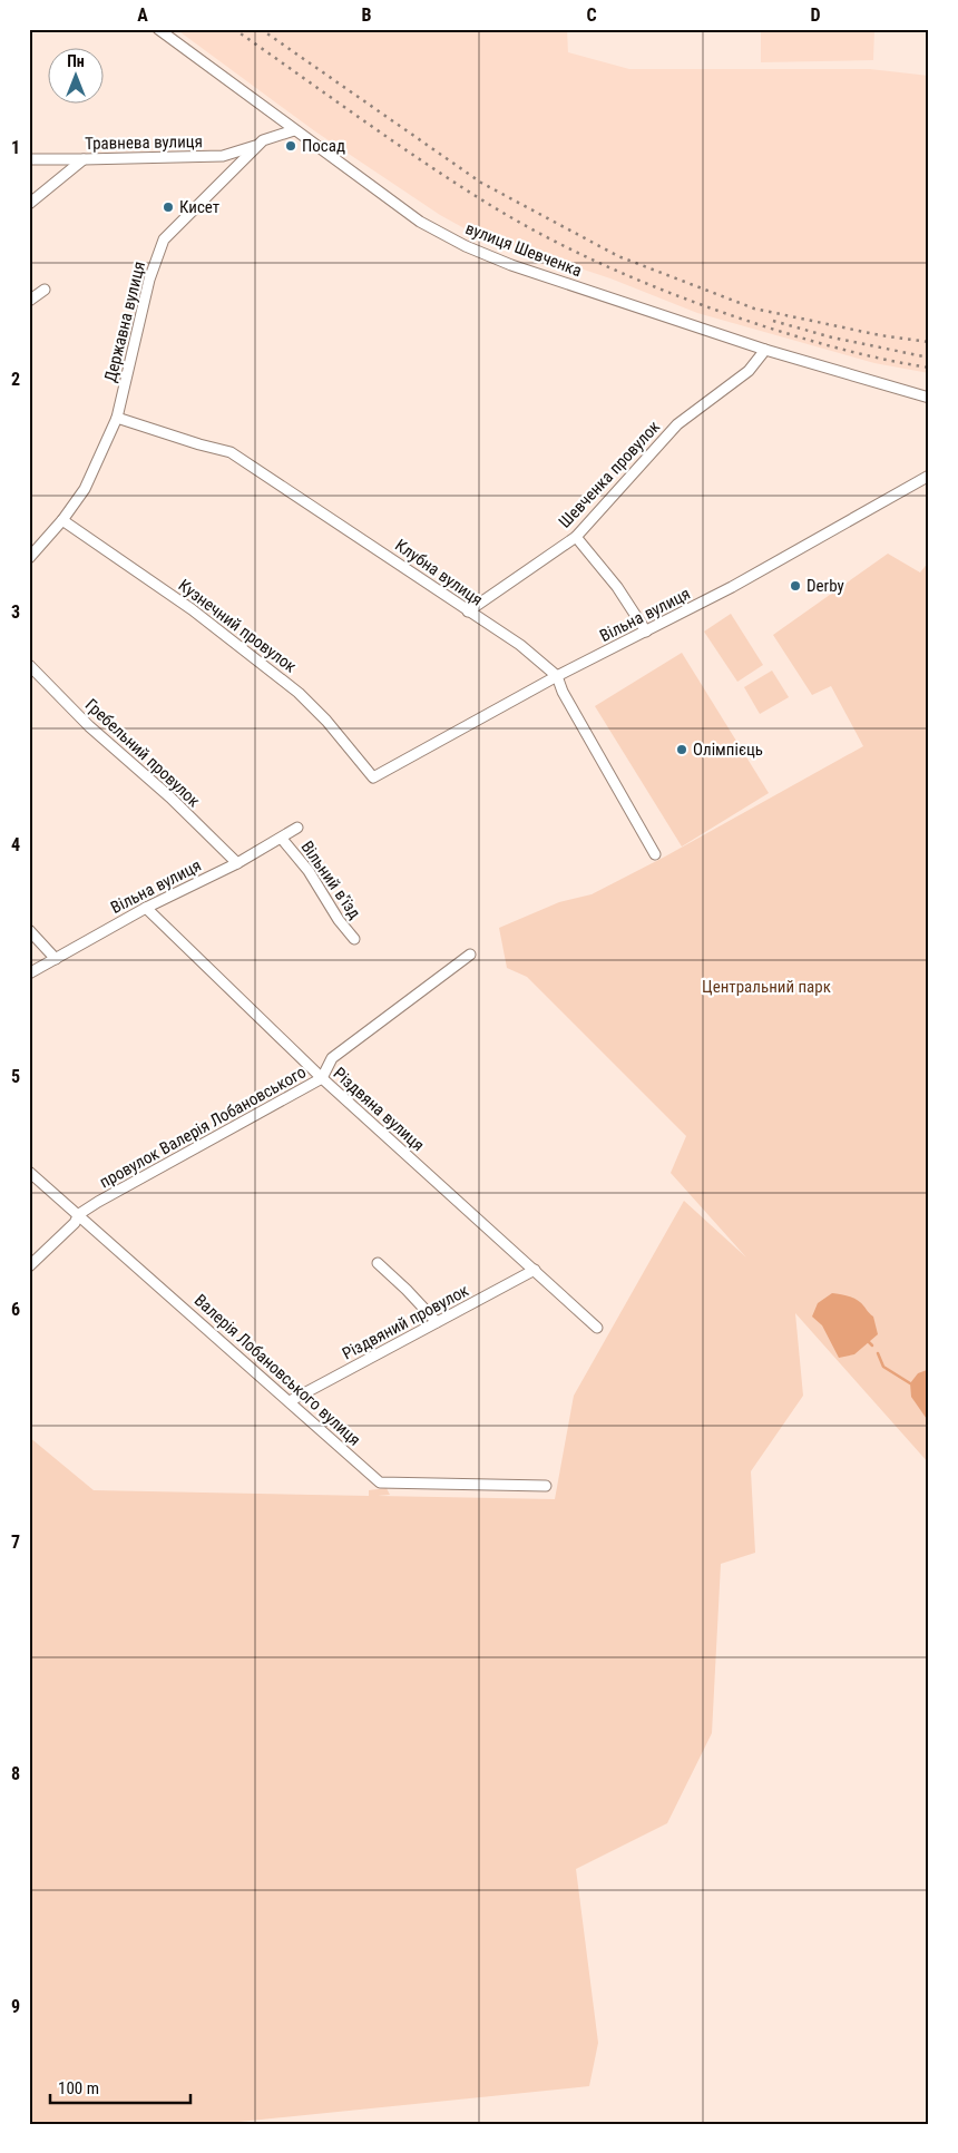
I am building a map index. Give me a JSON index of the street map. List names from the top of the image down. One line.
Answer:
{"streets":{"street":["Травнева вулиця","вулиця Шевченка","Державна вулиця","Шевченка провулок","Клубна вулиця","Вільна вулиця","Кузнечний провулок","Гребельний провулок","Вільний в'їзд","Різдвяна вулиця","провулок Валерія Лобановського","Різдвяний провулок","Валерія Лобановського вулиця"]},"crossings":[["Травнева вулиця","Державна вулиця"],["вулиця Шевченка","Державна вулиця"],["вулиця Шевченка","Шевченка провулок"],["Державна вулиця","Клубна вулиця"],["Державна вулиця","Кузнечний провулок"],["Шевченка провулок","Клубна вулиця"],["Клубна вулиця","Вільна вулиця"],["Вільна вулиця","Кузнечний провулок"],["Вільна вулиця","Гребельний провулок"],["Вільна вулиця","Вільний в'їзд"],["Вільна вулиця","Різдвяна вулиця"],["Різдвяна вулиця","провулок Валерія Лобановського"],["Різдвяна вулиця","Різдвяний провулок"],["провулок Валерія Лобановського","Валерія Лобановського вулиця"],["Різдвяний провулок","Валерія Лобановського вулиця"]],"parks":["Центральний парк"],"places":["Посад","Кисет","Derby","Олімпієць"],"scale_bar":"100 m","north":"top","grid":{"columns":["A","B","C","D"],"rows":["1","2","3","4","5","6","7","8","9"]}}
